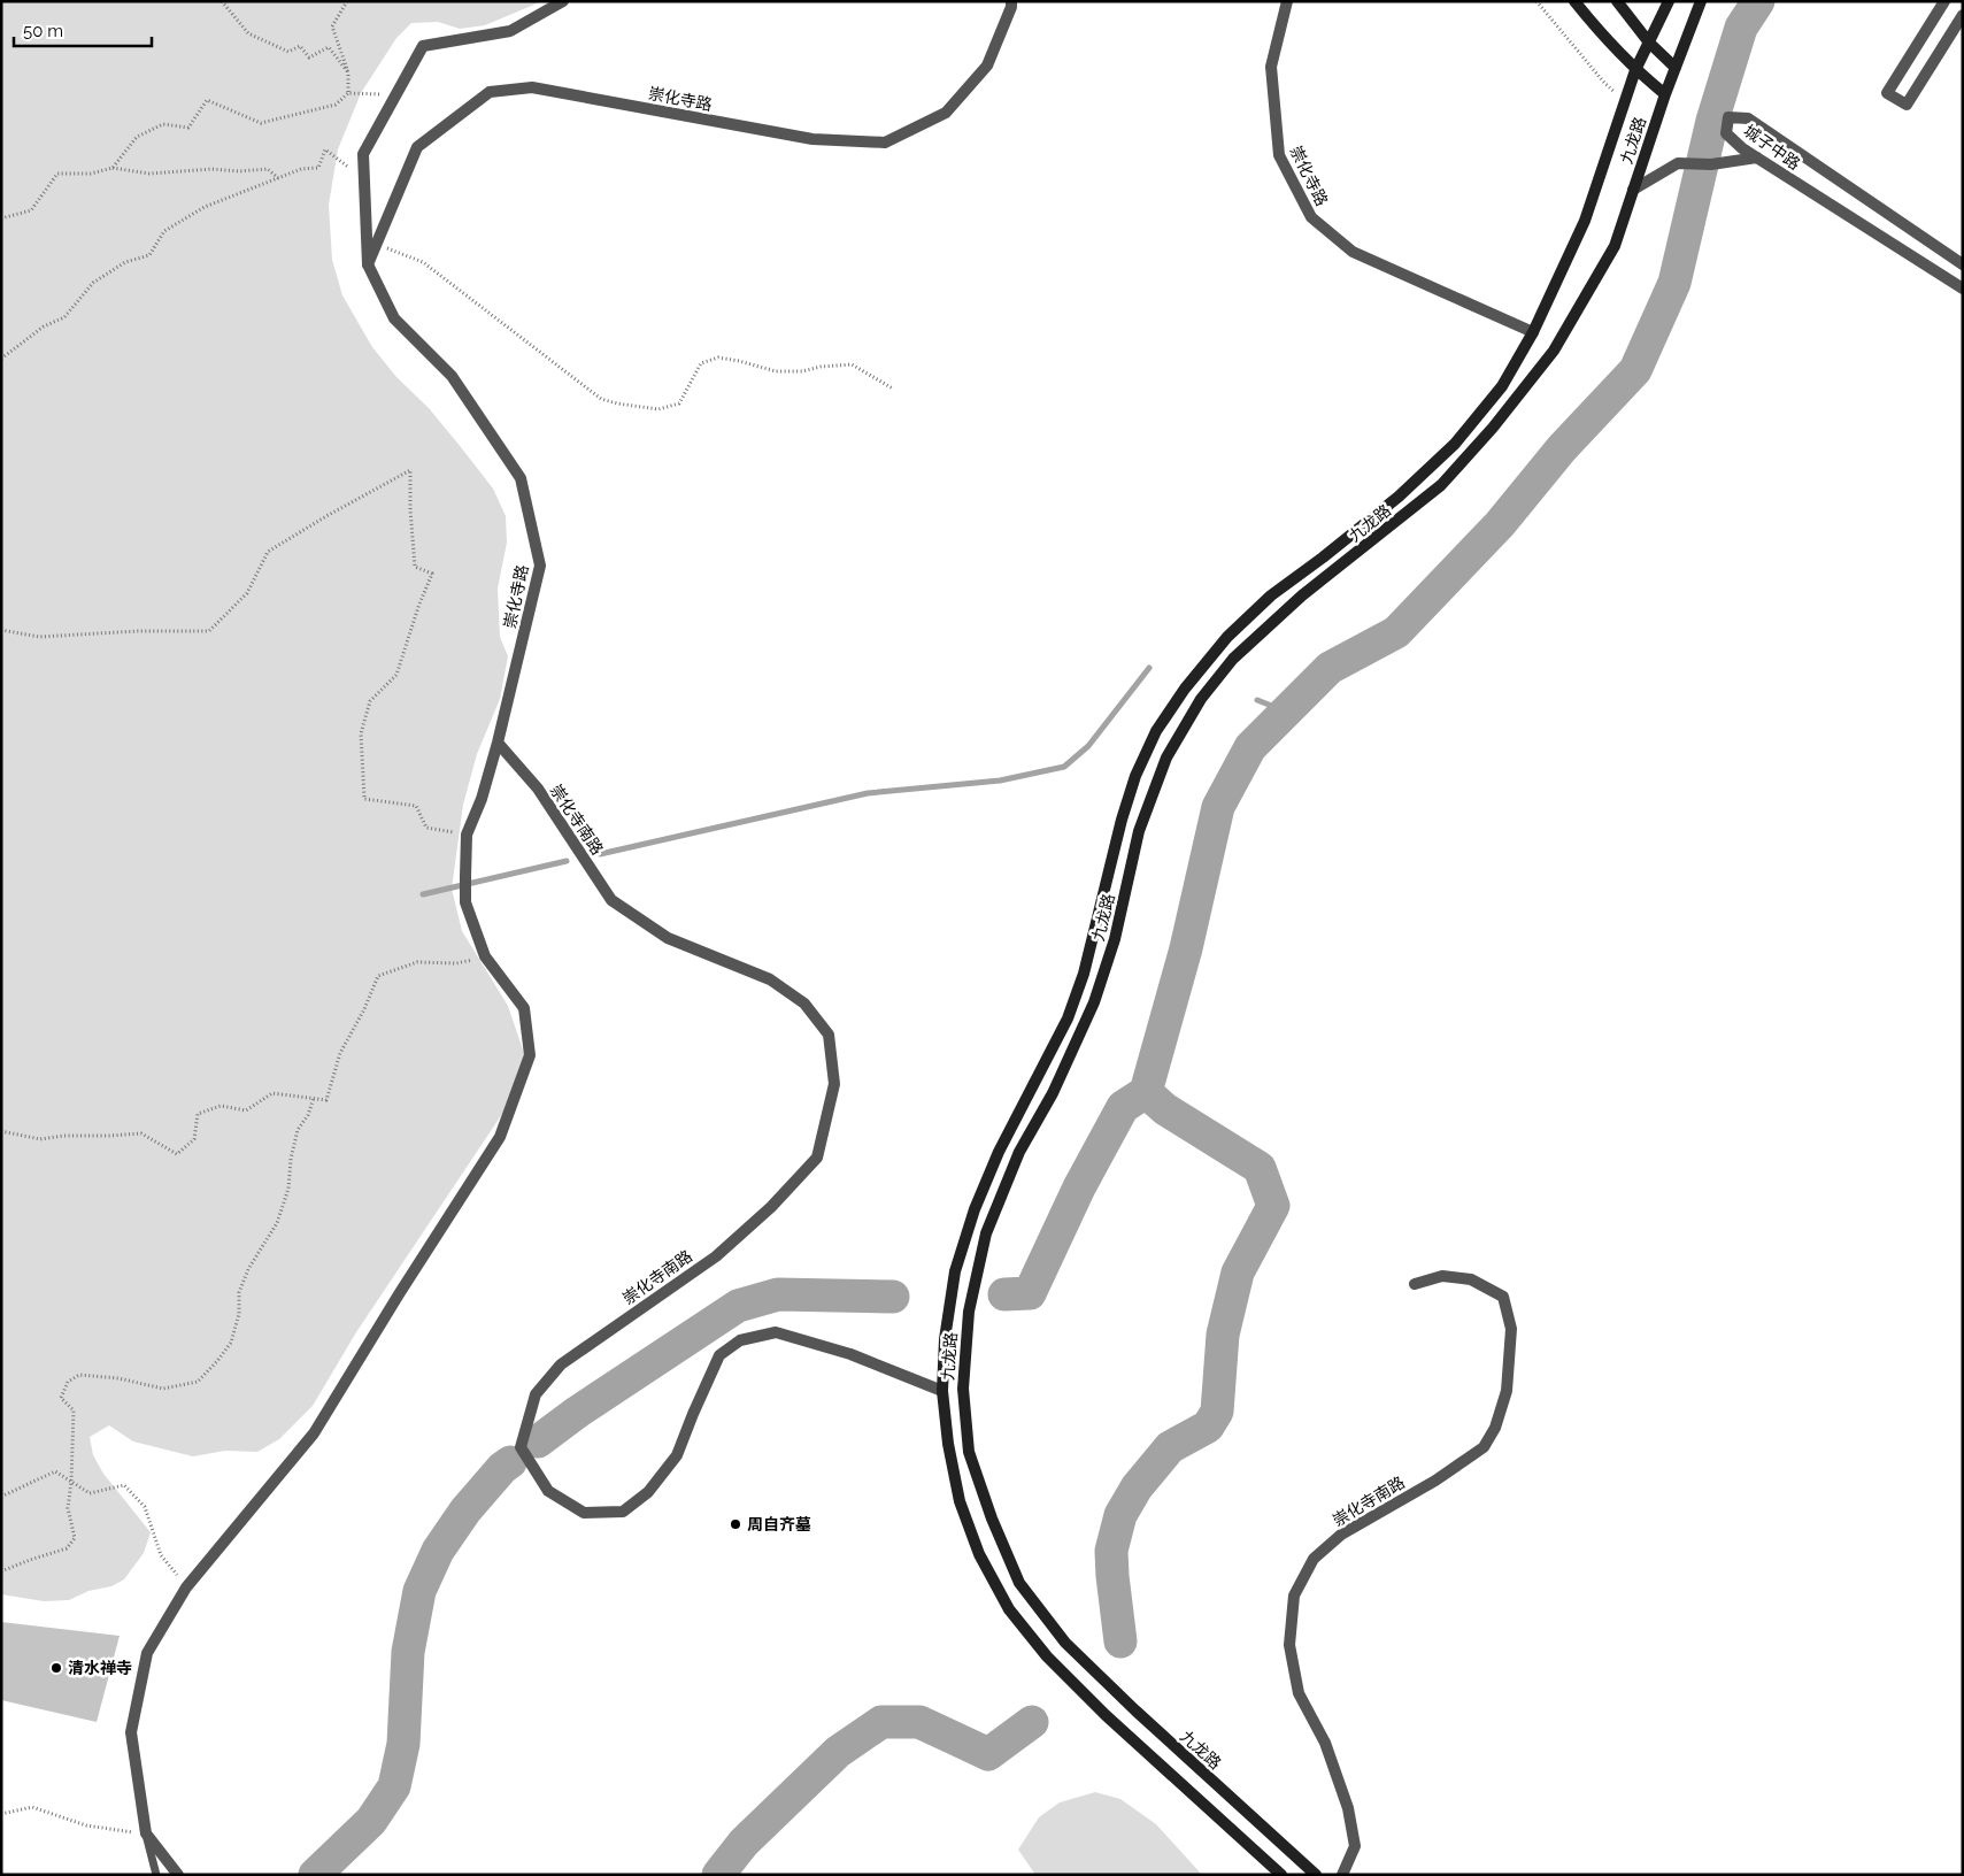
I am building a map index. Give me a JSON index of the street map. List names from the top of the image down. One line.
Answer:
{"streets":{"main road":["九龙路"],"street":["崇化寺路","城子中路","崇化寺南路"]},"crossings":[["崇化寺路","九龙路"],["崇化寺路","崇化寺南路"],["九龙路","崇化寺南路"]],"places":["周自齐墓","清水禅寺"],"scale_bar":"50 m"}
